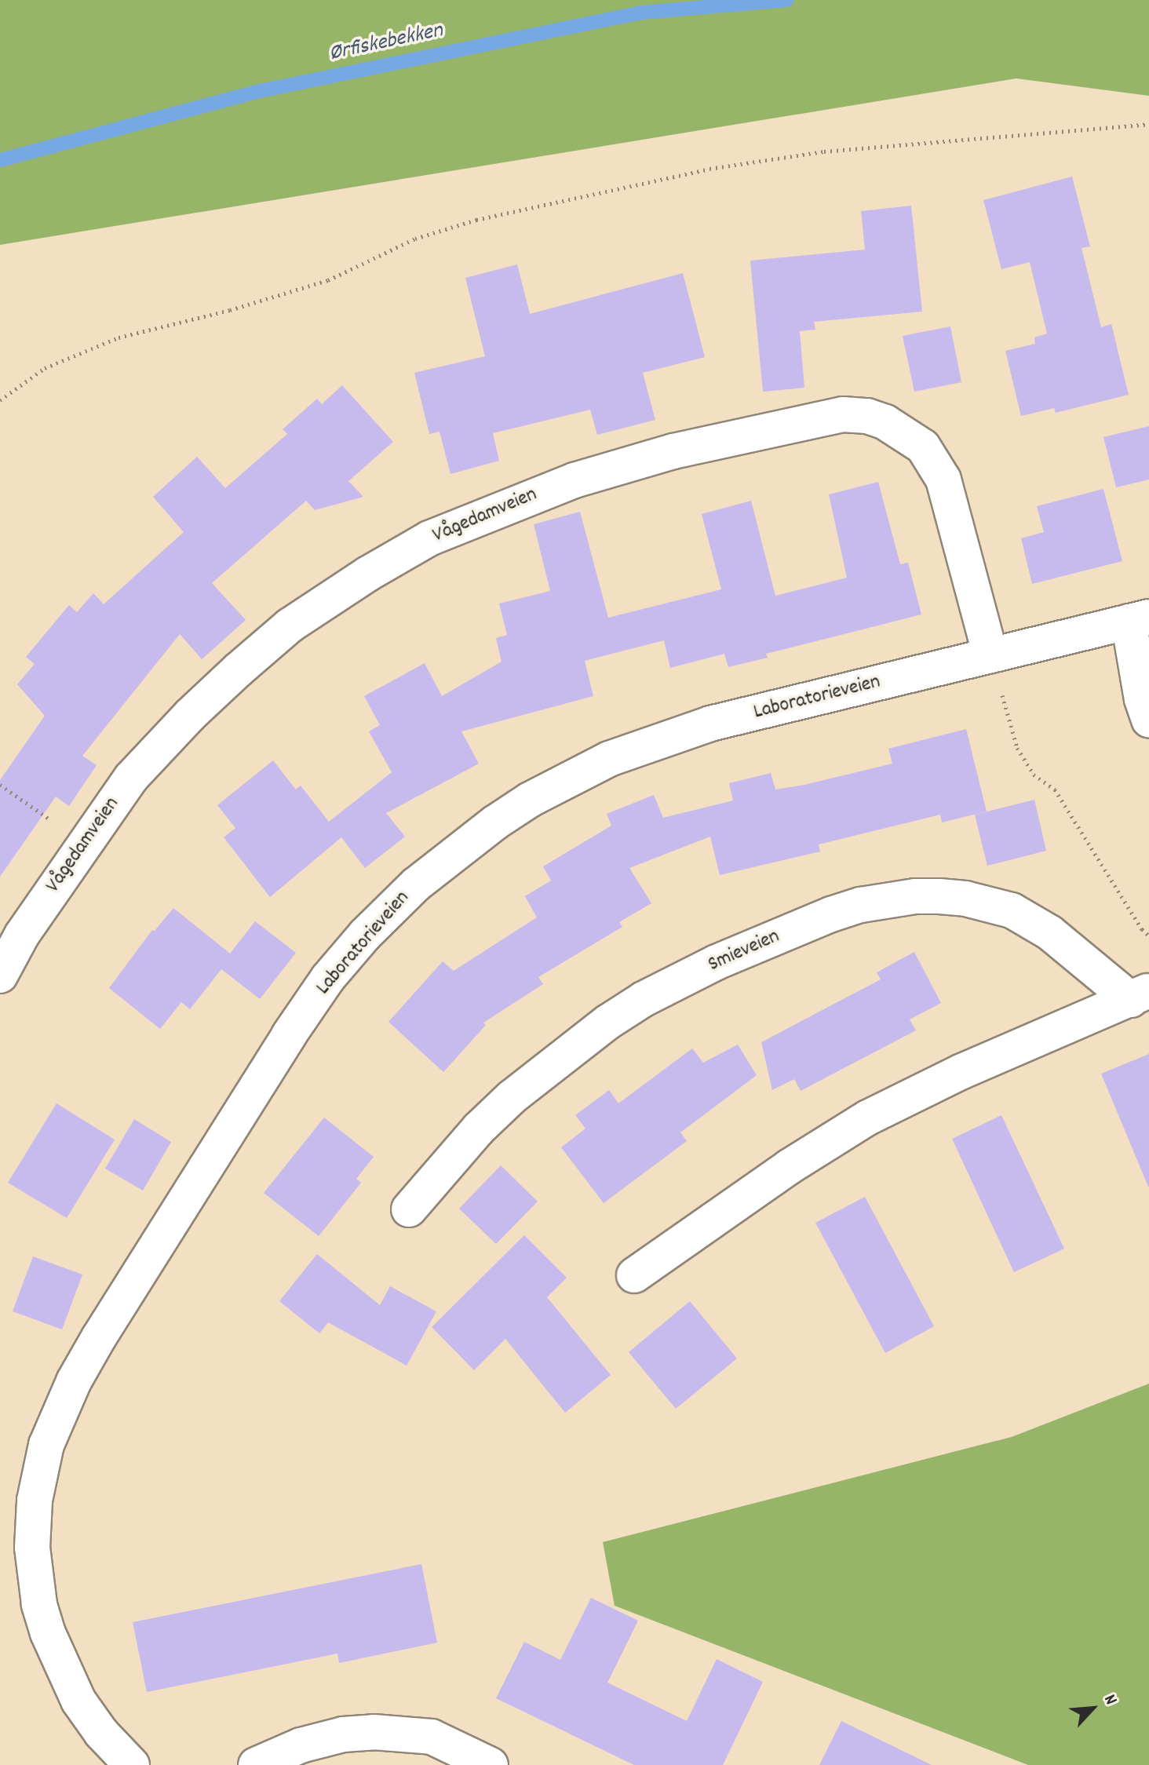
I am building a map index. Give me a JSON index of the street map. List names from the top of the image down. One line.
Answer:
{"streets":{"street":["Vågedamveien","Laboratorieveien","Smieveien"]},"crossings":[["Vågedamveien","Laboratorieveien"]],"water":["Ørfiskebekken"],"north":"top right"}
